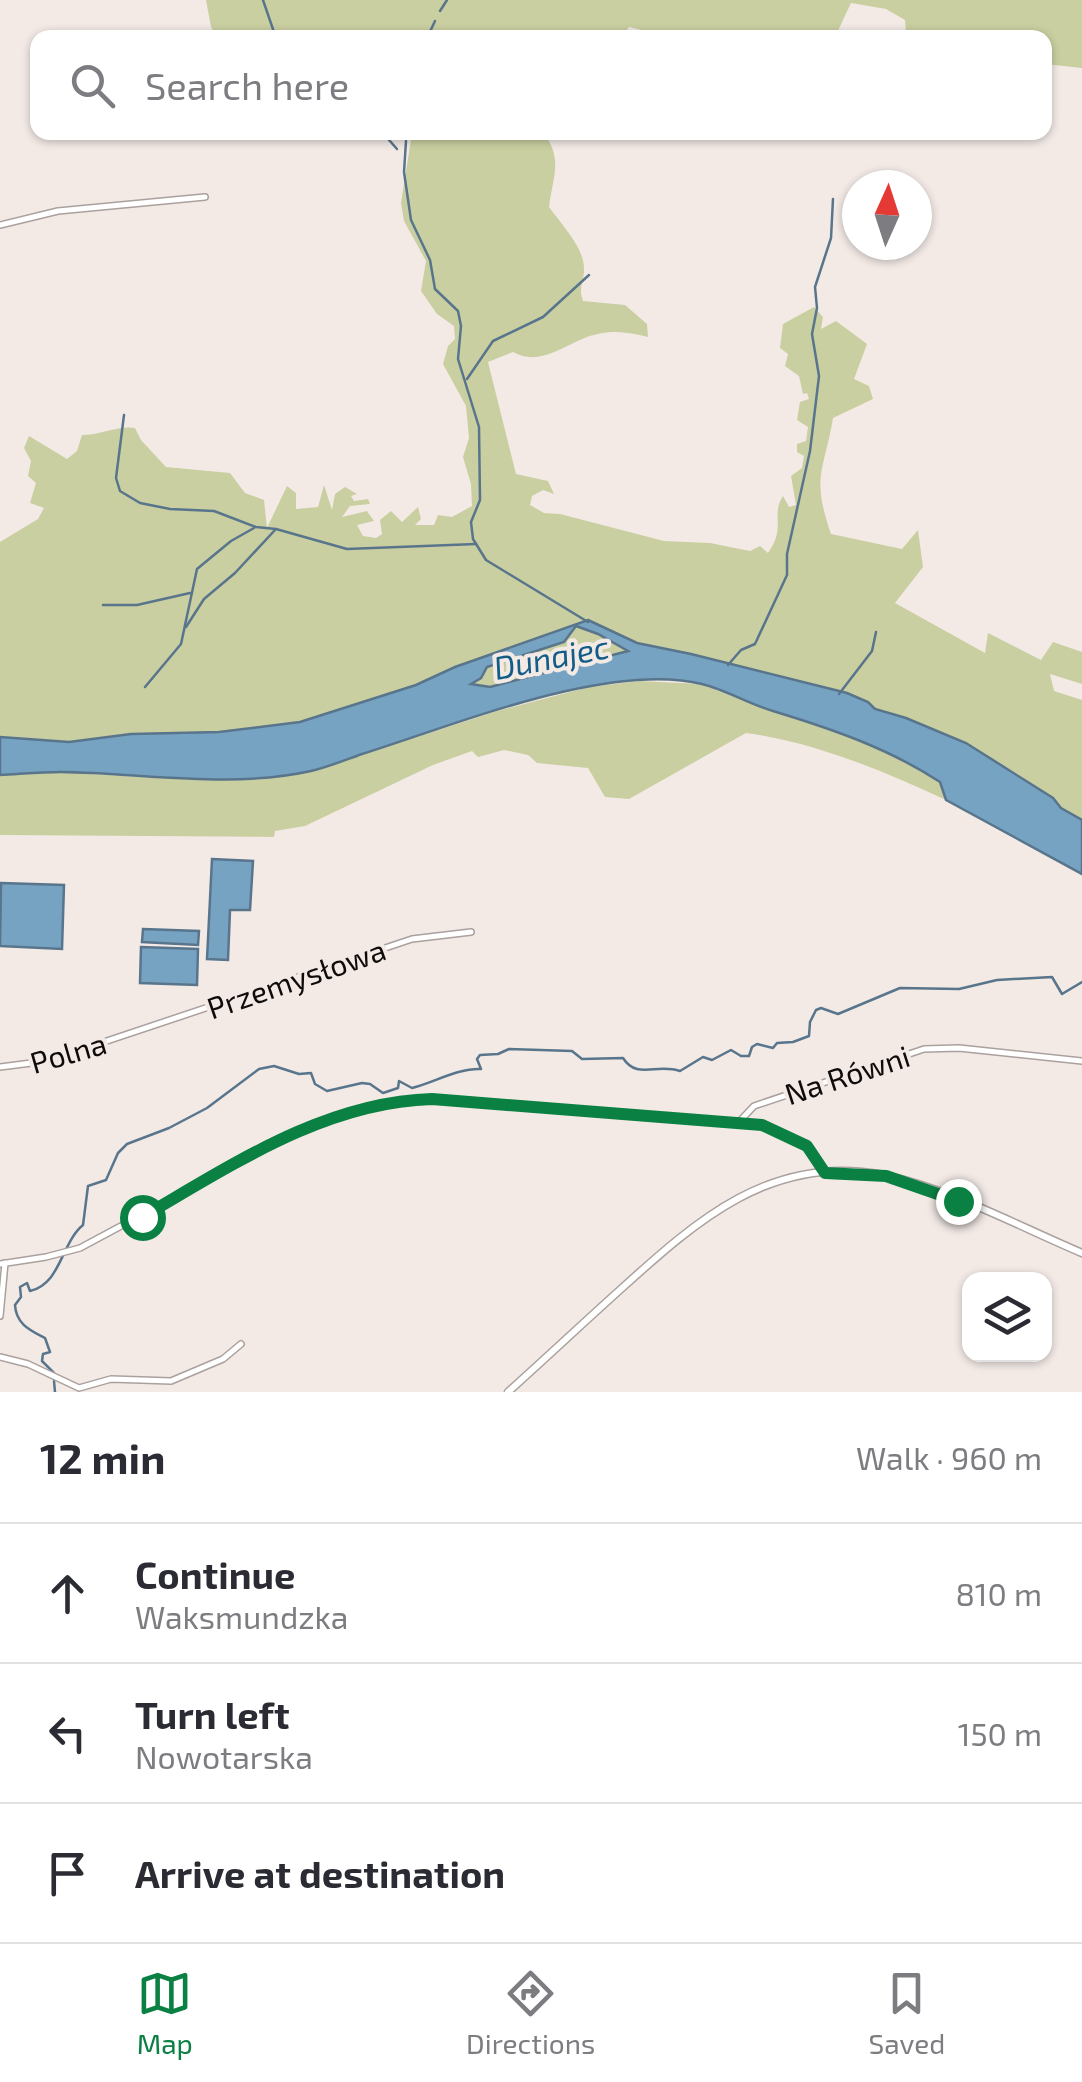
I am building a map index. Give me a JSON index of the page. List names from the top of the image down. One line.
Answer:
{"streets":{"street":["Przemysłowa","Polna","Na Równi"]},"crossings":[["Przemysłowa","Polna"]],"water":["Dunajec"],"north":"top","page":{"search":"Search here","heading":["12 min","Walk · 960 m"],"list":[["Continue","Waksmundzka","810 m"],["Turn left","Nowotarska","150 m"],"Arrive at destination"],"nav":["Map","Directions","Saved"]}}
